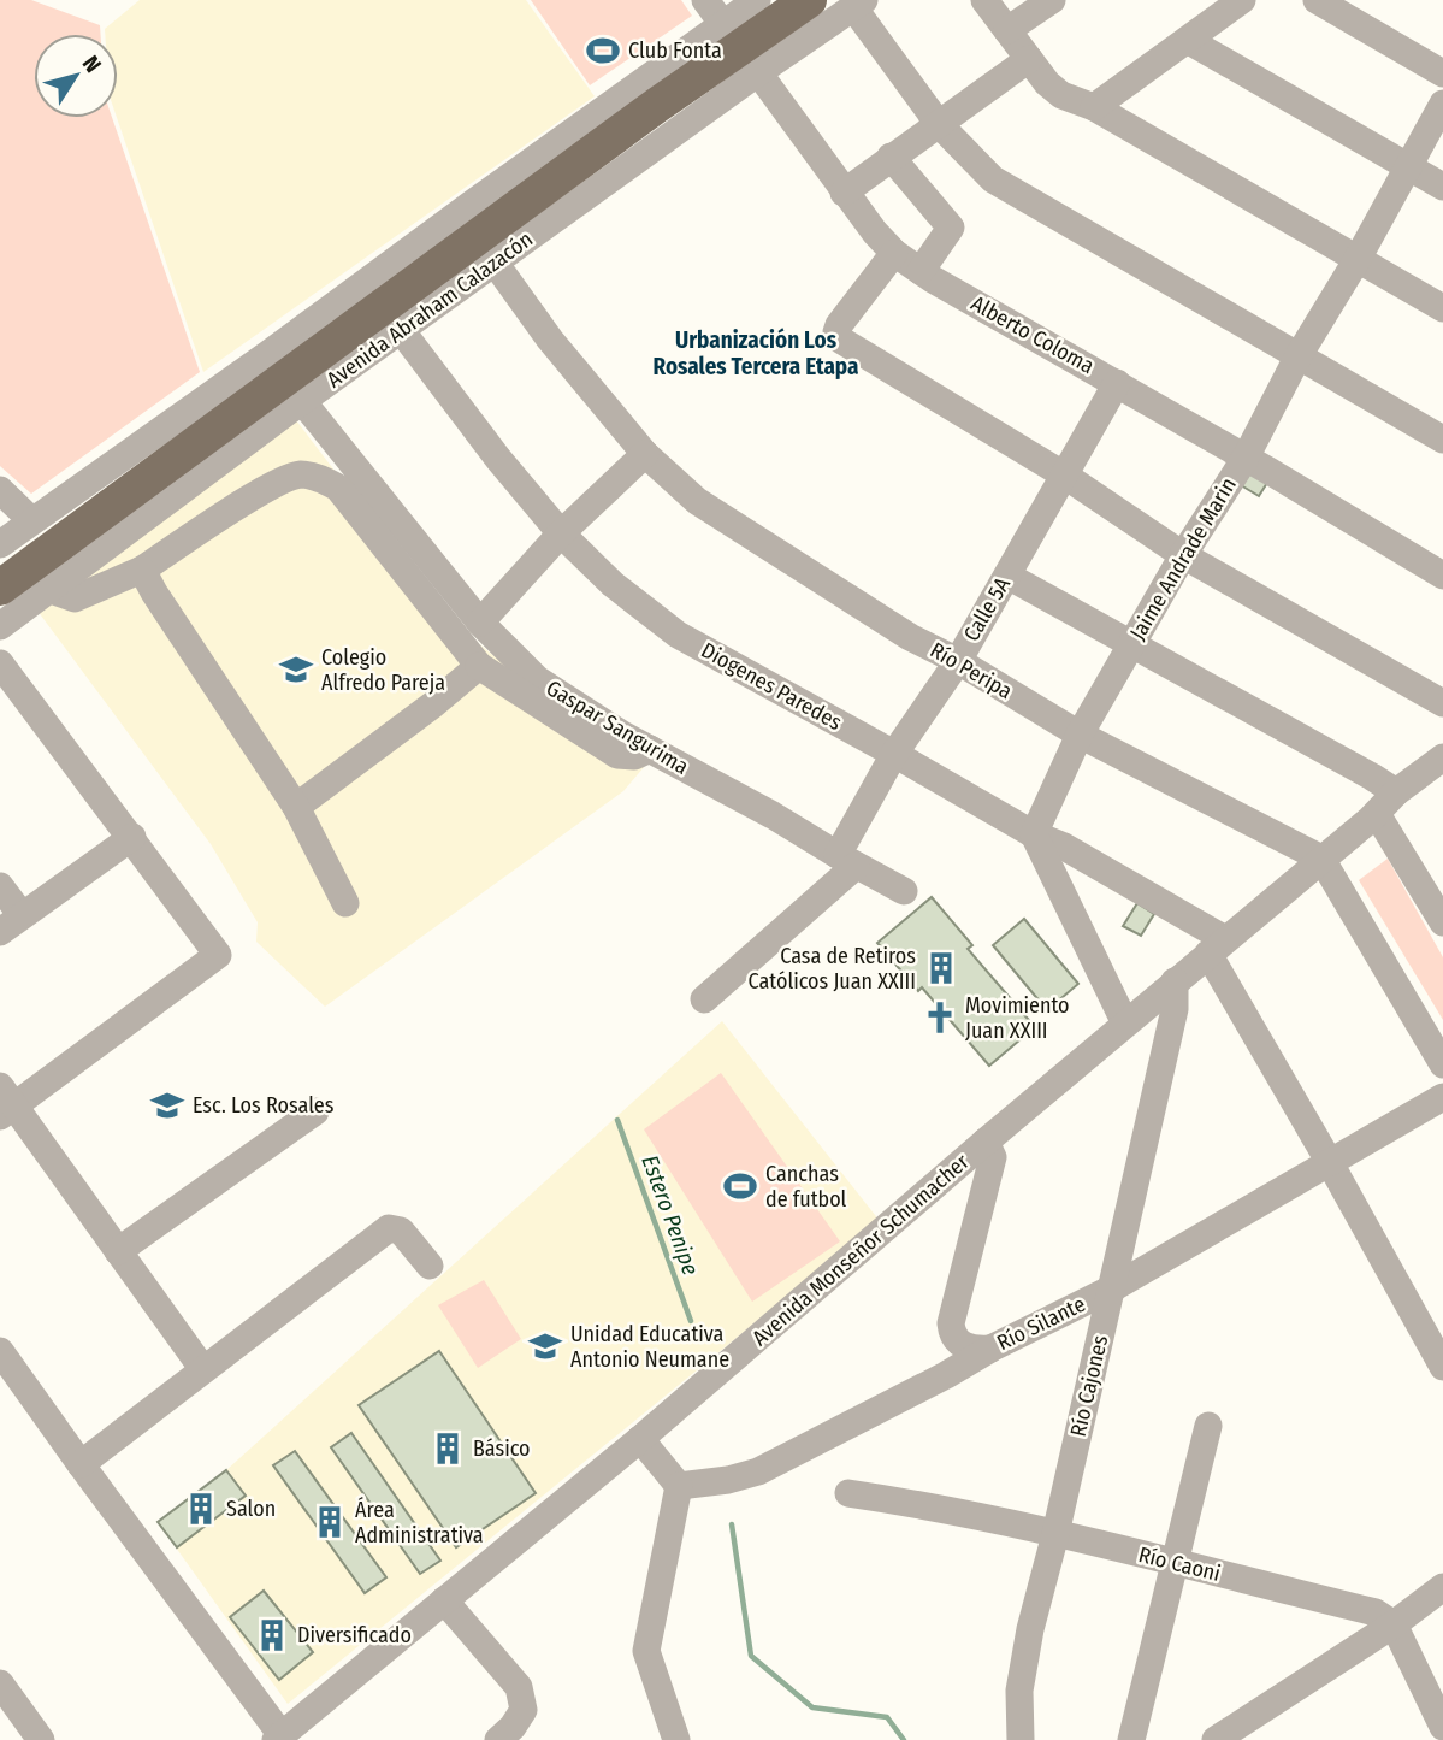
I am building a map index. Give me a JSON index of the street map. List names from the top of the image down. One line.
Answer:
{"streets":{"main road":["Avenida Abraham Calazacón"],"street":["Alberto Coloma","Jaime Andrade Marin","Calle 5A","Río Peripa","Diogenes Paredes","Gaspar Sangurima","Avenida Monseñor Schumacher","Río Silante","Río Cajones","Río Caoni"]},"crossings":[["Avenida Abraham Calazacón","Alberto Coloma"],["Avenida Abraham Calazacón","Río Peripa"],["Avenida Abraham Calazacón","Diogenes Paredes"],["Avenida Abraham Calazacón","Gaspar Sangurima"],["Alberto Coloma","Jaime Andrade Marin"],["Alberto Coloma","Calle 5A"],["Jaime Andrade Marin","Río Peripa"],["Jaime Andrade Marin","Diogenes Paredes"],["Calle 5A","Río Peripa"],["Calle 5A","Diogenes Paredes"],["Calle 5A","Gaspar Sangurima"],["Río Peripa","Avenida Monseñor Schumacher"],["Diogenes Paredes","Avenida Monseñor Schumacher"],["Avenida Monseñor Schumacher","Río Cajones"],["Río Silante","Río Cajones"],["Río Cajones","Río Caoni"]],"districts":["Urbanización Los Rosales Tercera Etapa"],"water":["Estero Penipe"],"places":{"sports":["Club Fonta","Canchas de futbol"],"school or university":["Colegio Alfredo Pareja","Esc. Los Rosales","Unidad Educativa Antonio Neumane"],"building":["Casa de Retiros Católicos Juan XXIII","Básico","Salon","Área Administrativa","Diversificado"],"church":["Movimiento Juan XXIII"]},"north":"top right"}
